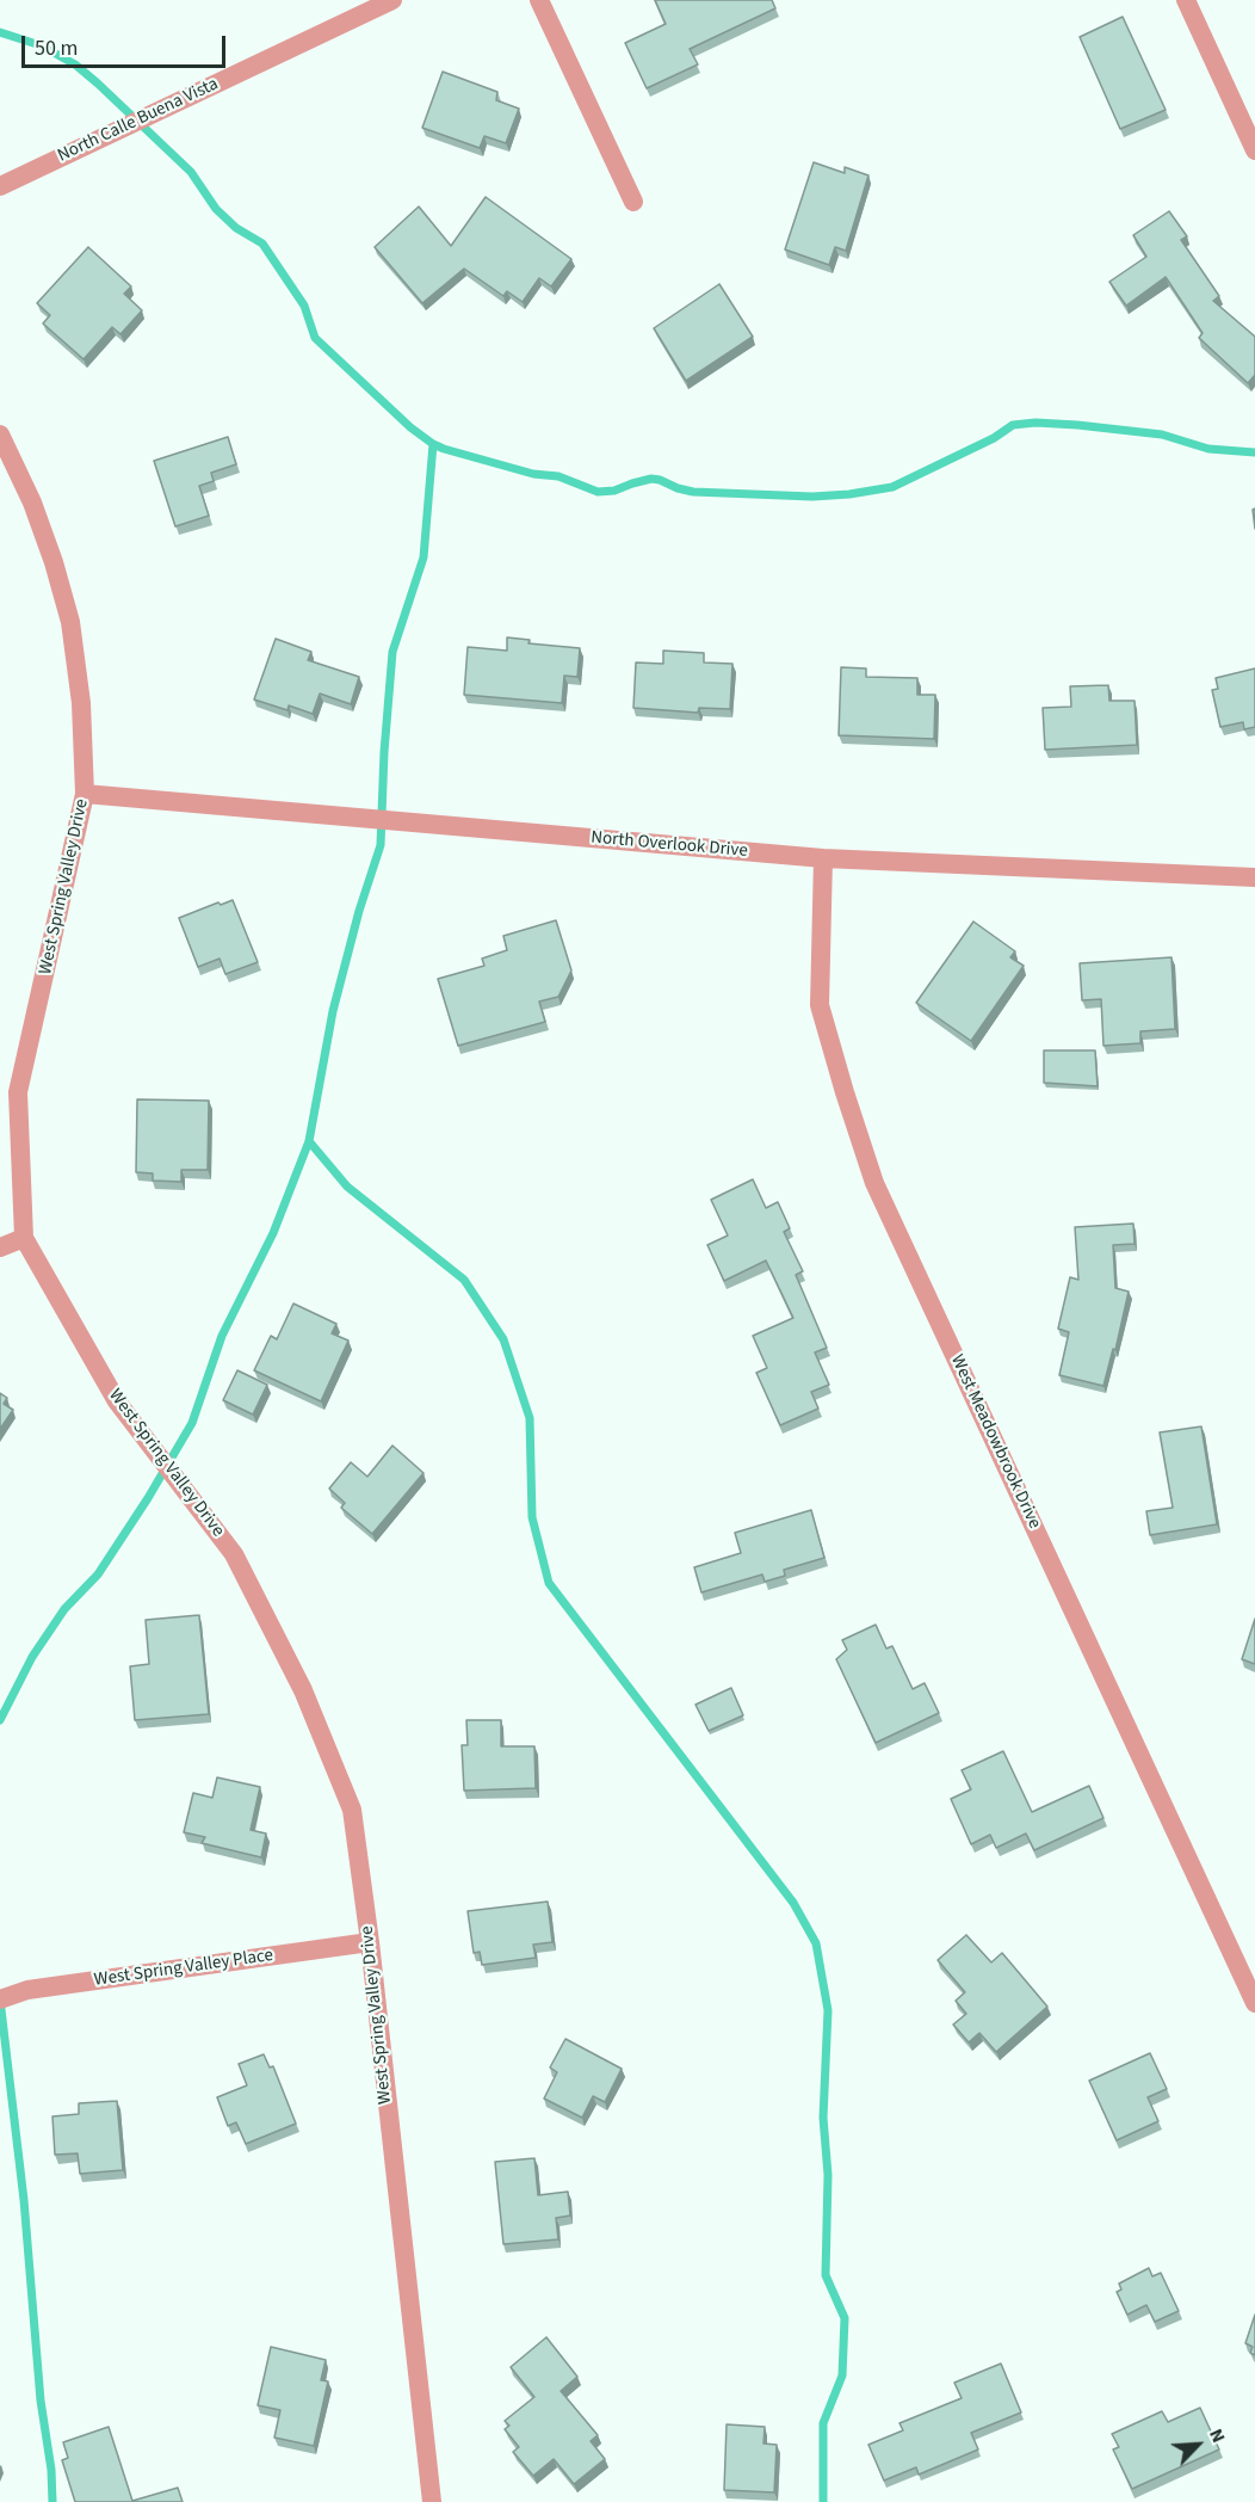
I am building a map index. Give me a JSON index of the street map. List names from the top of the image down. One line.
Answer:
{"streets":{"street":["North Calle Buena Vista","North Overlook Drive","West Spring Valley Drive","West Meadowbrook Drive","West Spring Valley Place"]},"crossings":[["North Overlook Drive","West Spring Valley Drive"],["North Overlook Drive","West Meadowbrook Drive"],["West Spring Valley Drive","West Spring Valley Place"]],"scale_bar":"50 m","north":"top right"}
